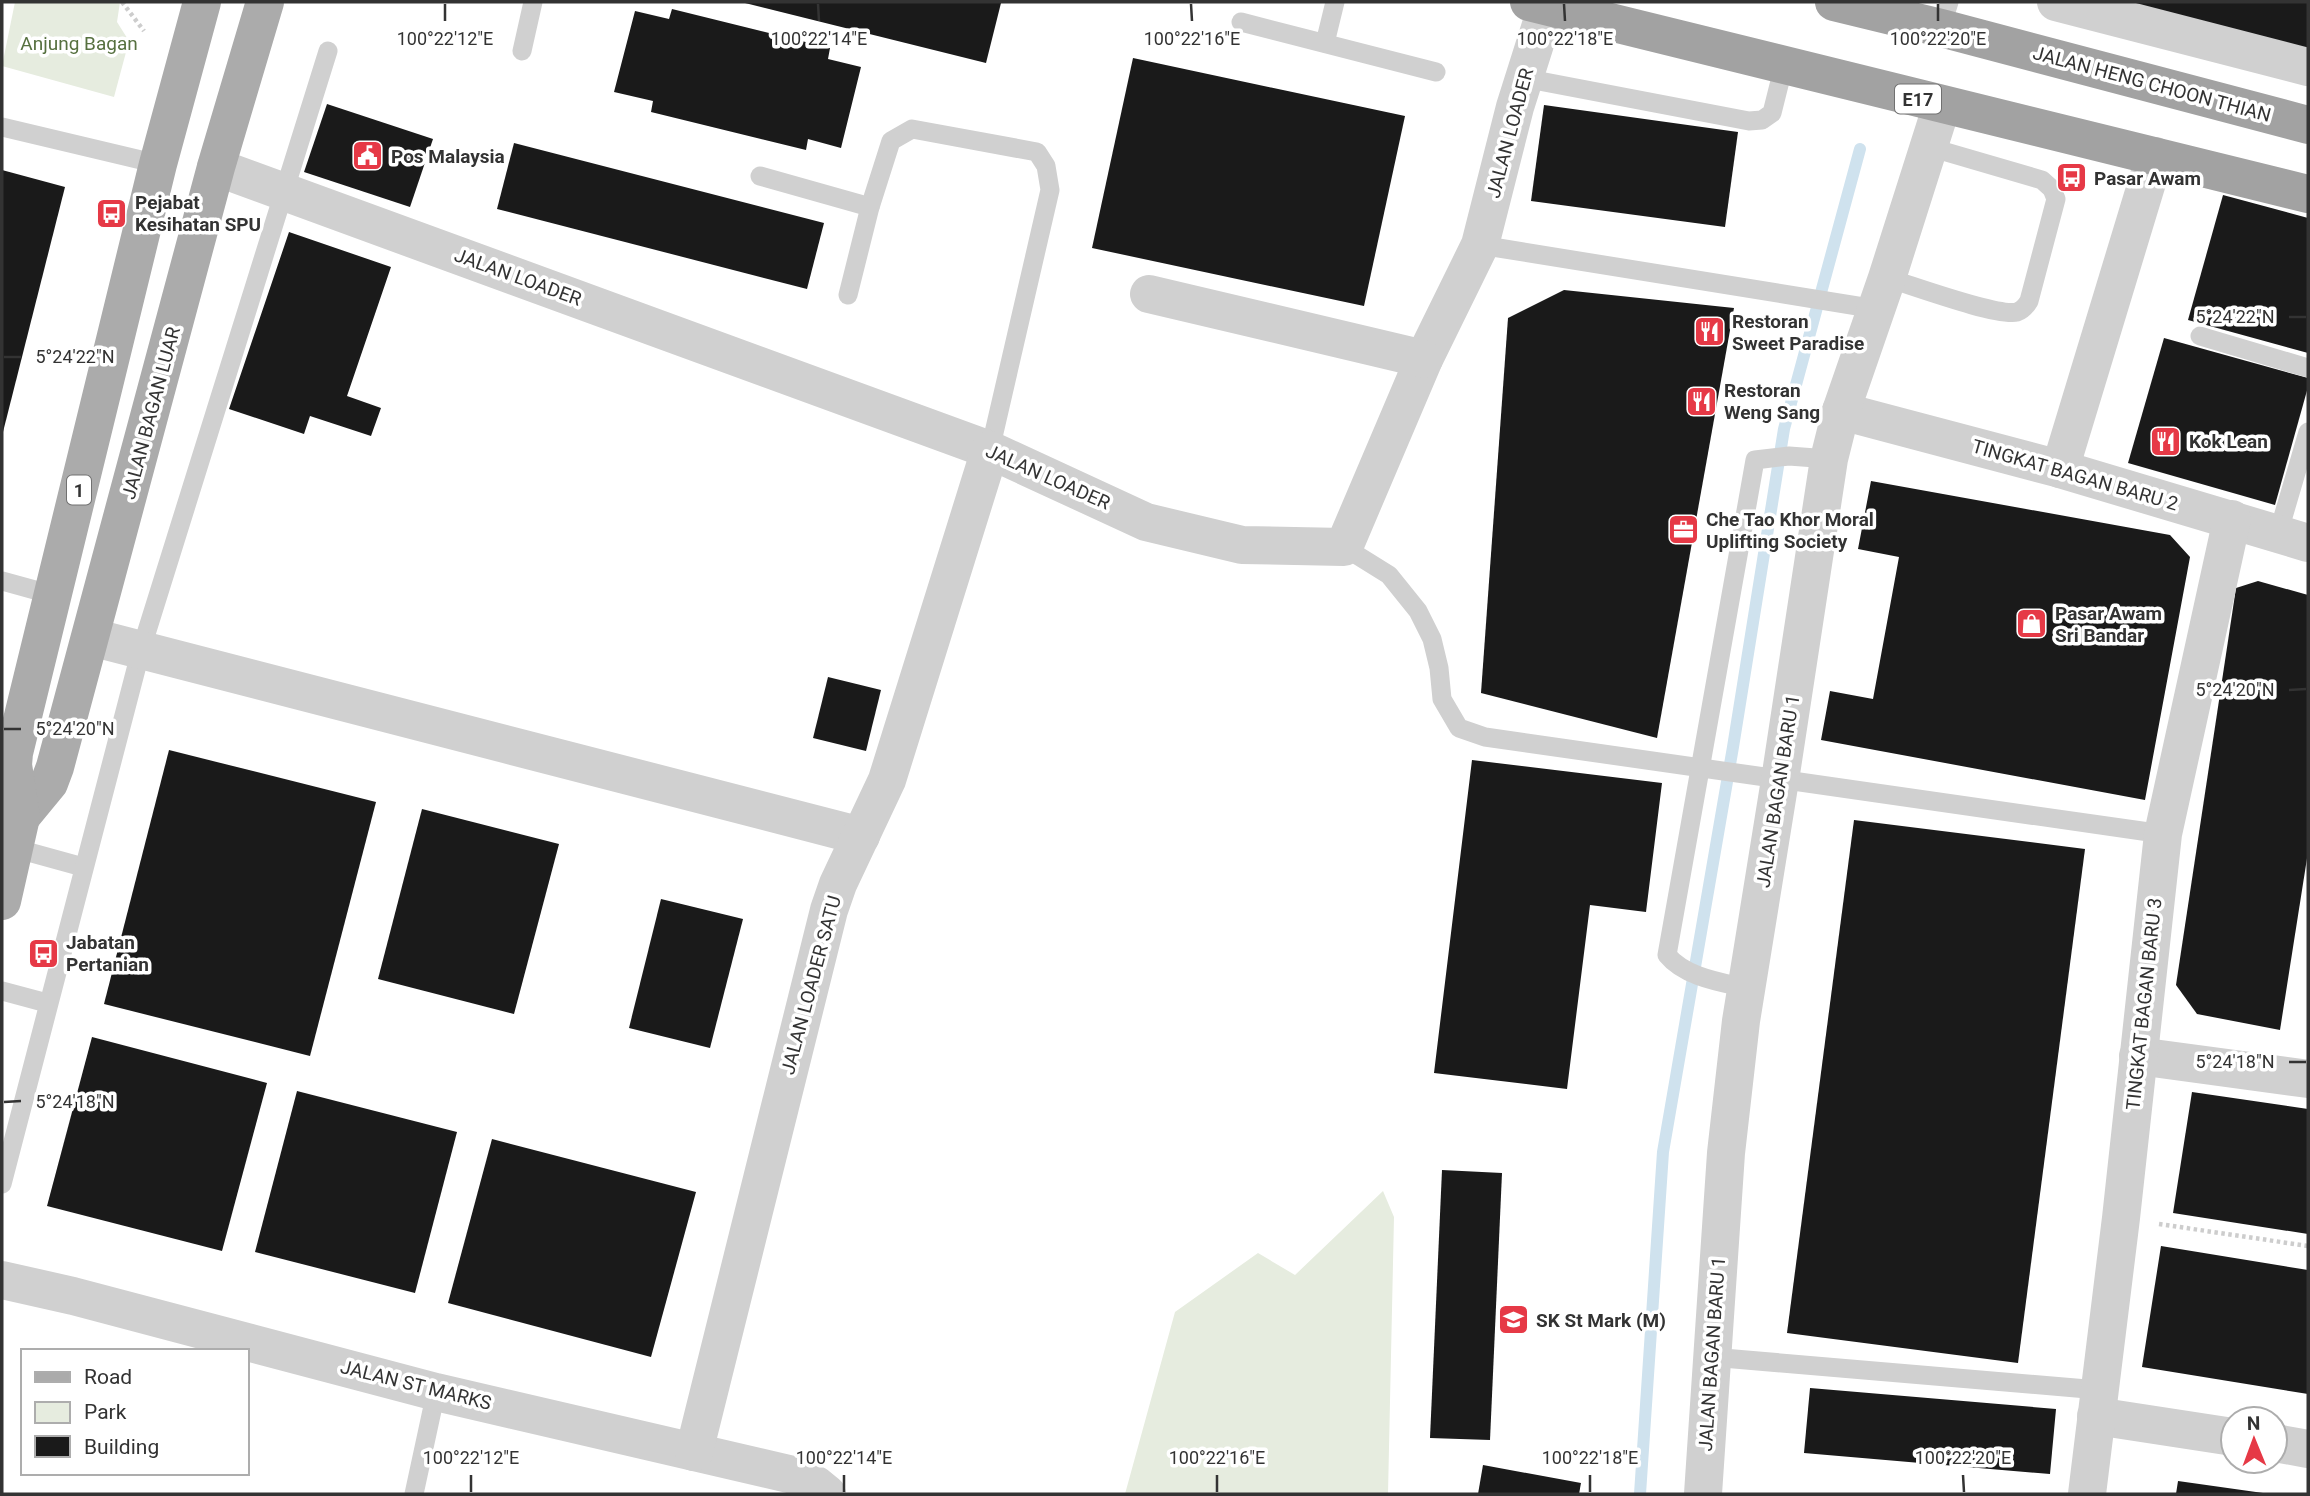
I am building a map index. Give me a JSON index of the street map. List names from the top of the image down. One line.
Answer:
{"streets":{"highway":["JALAN HENG CHOON THIAN","E17"],"main road":["JALAN BAGAN LUAR","1"],"street":["JALAN LOADER","TINGKAT BAGAN BARU 2","JALAN BAGAN BARU 1","JALAN LOADER SATU","TINGKAT BAGAN BARU 3","JALAN ST MARKS"]},"crossings":[["E17","JALAN LOADER"],["E17","JALAN BAGAN BARU 1"],["JALAN LOADER","JALAN BAGAN LUAR"],["JALAN LOADER","JALAN LOADER SATU"],["TINGKAT BAGAN BARU 2","JALAN BAGAN BARU 1"],["TINGKAT BAGAN BARU 2","TINGKAT BAGAN BARU 3"],["JALAN LOADER SATU","JALAN ST MARKS"]],"parks":["Anjung Bagan"],"places":{"public building":["Pos Malaysia"],"bus stop":["Pasar Awam","Pejabat Kesihatan SPU","Jabatan Pertanian"],"restaurant":["Restoran Sweet Paradise","Restoran Weng Sang","Kok Lean"],"office":["Che Tao Khor Moral Uplifting Society"],"shop":["Pasar Awam Sri Bandar"],"school or university":["SK St Mark (M)"]},"legend":["Road","Park","Building"],"north":"top","coordinates":["100°22'12\"E","100°22'14\"E","100°22'16\"E","100°22'18\"E","100°22'20\"E","5°24'22\"N","5°24'20\"N","5°24'18\"N"]}
